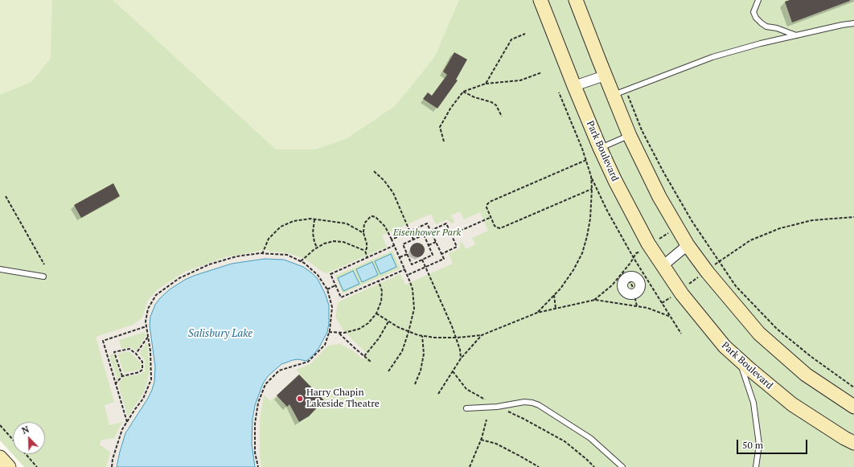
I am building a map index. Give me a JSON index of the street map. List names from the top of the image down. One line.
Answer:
{"streets":{"street":["Park Boulevard"]},"water":["Salisbury Lake"],"parks":["Eisenhower Park"],"places":["Harry Chapin Lakeside Theatre"],"scale_bar":"50 m","north":"top left"}
